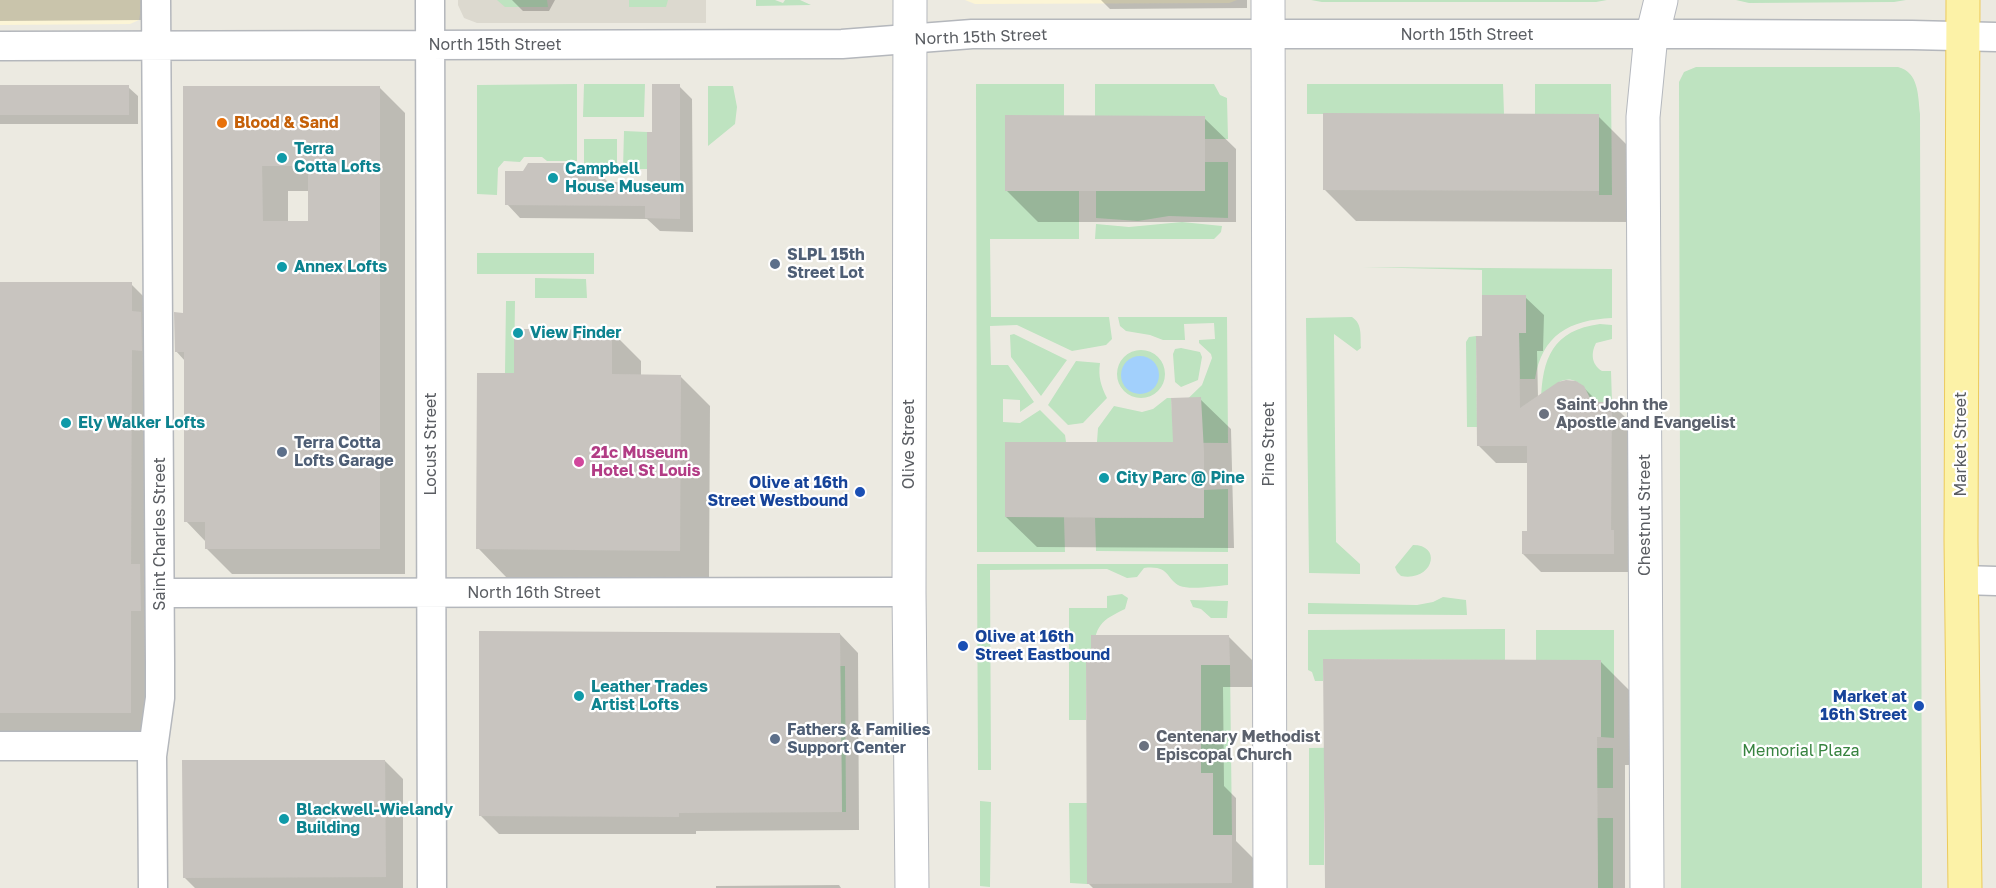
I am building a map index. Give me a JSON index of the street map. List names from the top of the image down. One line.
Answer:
{"streets":{"main road":["Market Street"],"street":["North 15th Street","Locust Street","Olive Street","Pine Street","Chestnut Street","Saint Charles Street","North 16th Street"]},"crossings":[["North 15th Street","Locust Street"],["North 15th Street","Olive Street"],["North 15th Street","Pine Street"],["North 15th Street","Market Street"],["North 15th Street","Chestnut Street"],["North 15th Street","Saint Charles Street"],["Locust Street","North 16th Street"],["Olive Street","North 16th Street"],["Saint Charles Street","North 16th Street"]],"parks":["Memorial Plaza"],"places":["Blood & Sand","Terra Cotta Lofts","Campbell House Museum","SLPL 15th Street Lot","Annex Lofts","View Finder","Saint John the Apostle and Evangelist","Ely Walker Lofts","Terra Cotta Lofts Garage","21c Museum Hotel St Louis","City Parc @ Pine","Olive at 16th Street Westbound","Olive at 16th Street Eastbound","Leather Trades Artist Lofts","Market at 16th Street","Fathers & Families Support Center","Centenary Methodist Episcopal Church","Blackwell-Wielandy Building"]}
